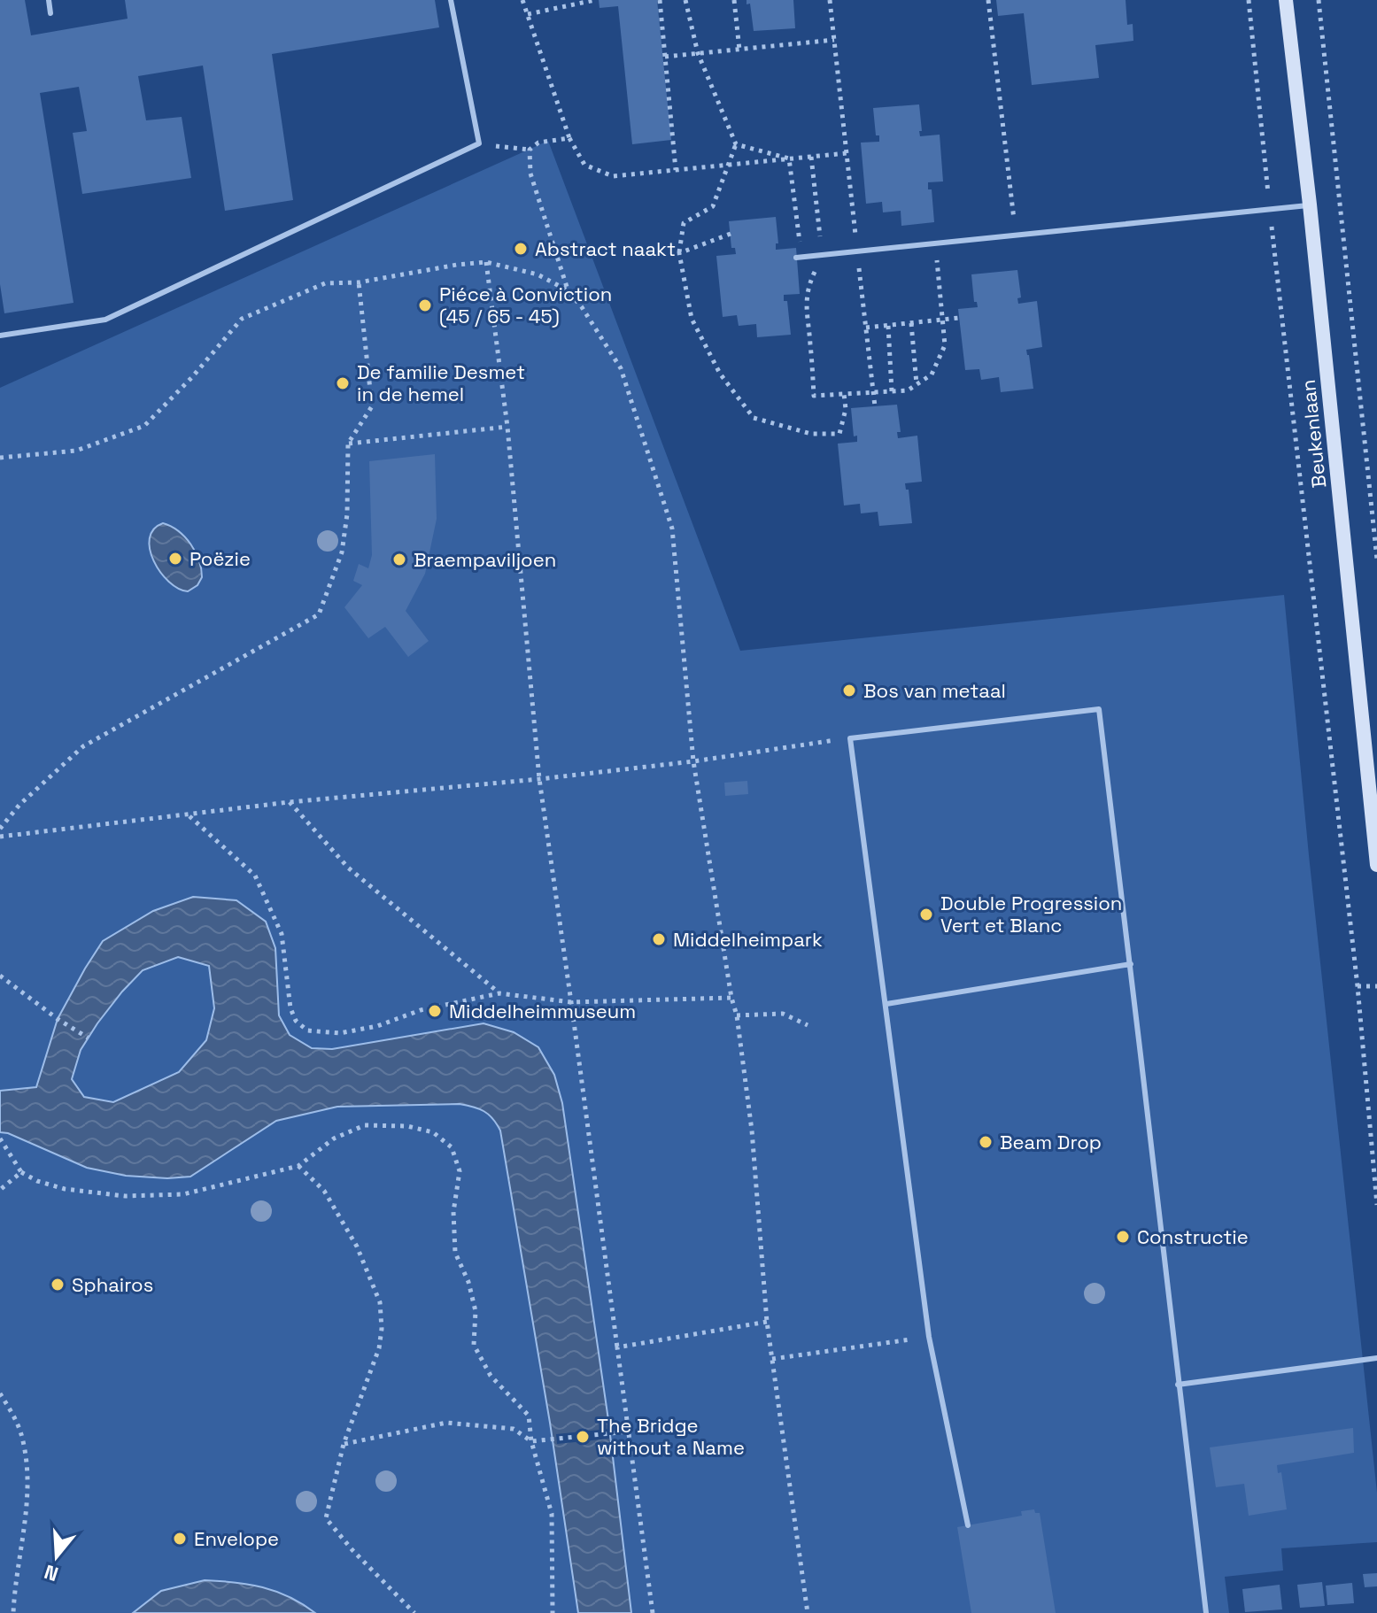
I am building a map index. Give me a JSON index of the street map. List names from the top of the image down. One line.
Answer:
{"streets":{"street":["Beukenlaan"]},"places":["Abstract naakt","Piéce à Conviction (45 / 65 - 45)","De familie Desmet in de hemel","Poëzie","Braempaviljoen","Bos van metaal","Double Progression Vert et Blanc","Middelheimpark","Middelheimmuseum","Beam Drop","Constructie","Sphairos","The Bridge without a Name","Envelope"],"north":"bottom"}
